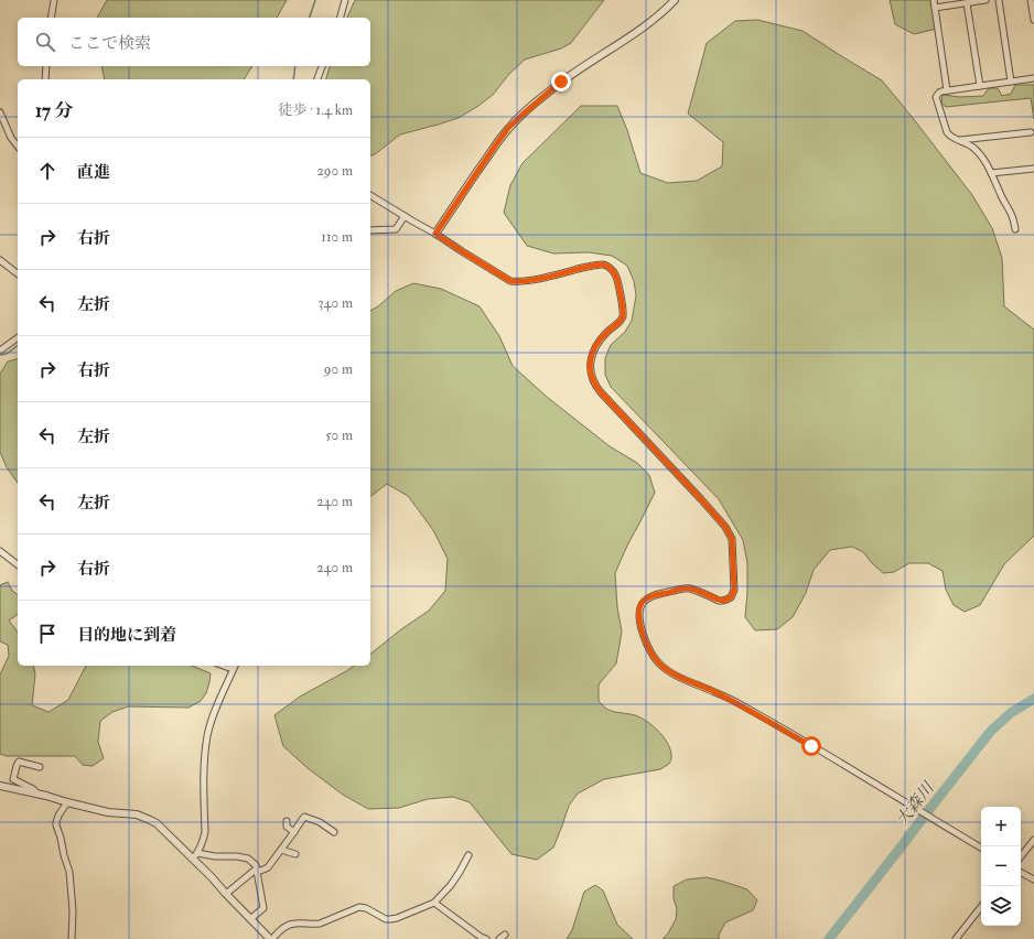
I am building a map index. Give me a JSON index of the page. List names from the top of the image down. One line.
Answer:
{"water":["大森川"],"page":{"search":"ここで検索","heading":["17 分","徒歩 · 1.4 km"],"list":[["直進","290 m"],["右折","110 m"],["左折","340 m"],["右折","90 m"],["左折","50 m"],["左折","240 m"],["右折","240 m"],"目的地に到着"],"map_buttons":["+","−"]}}
